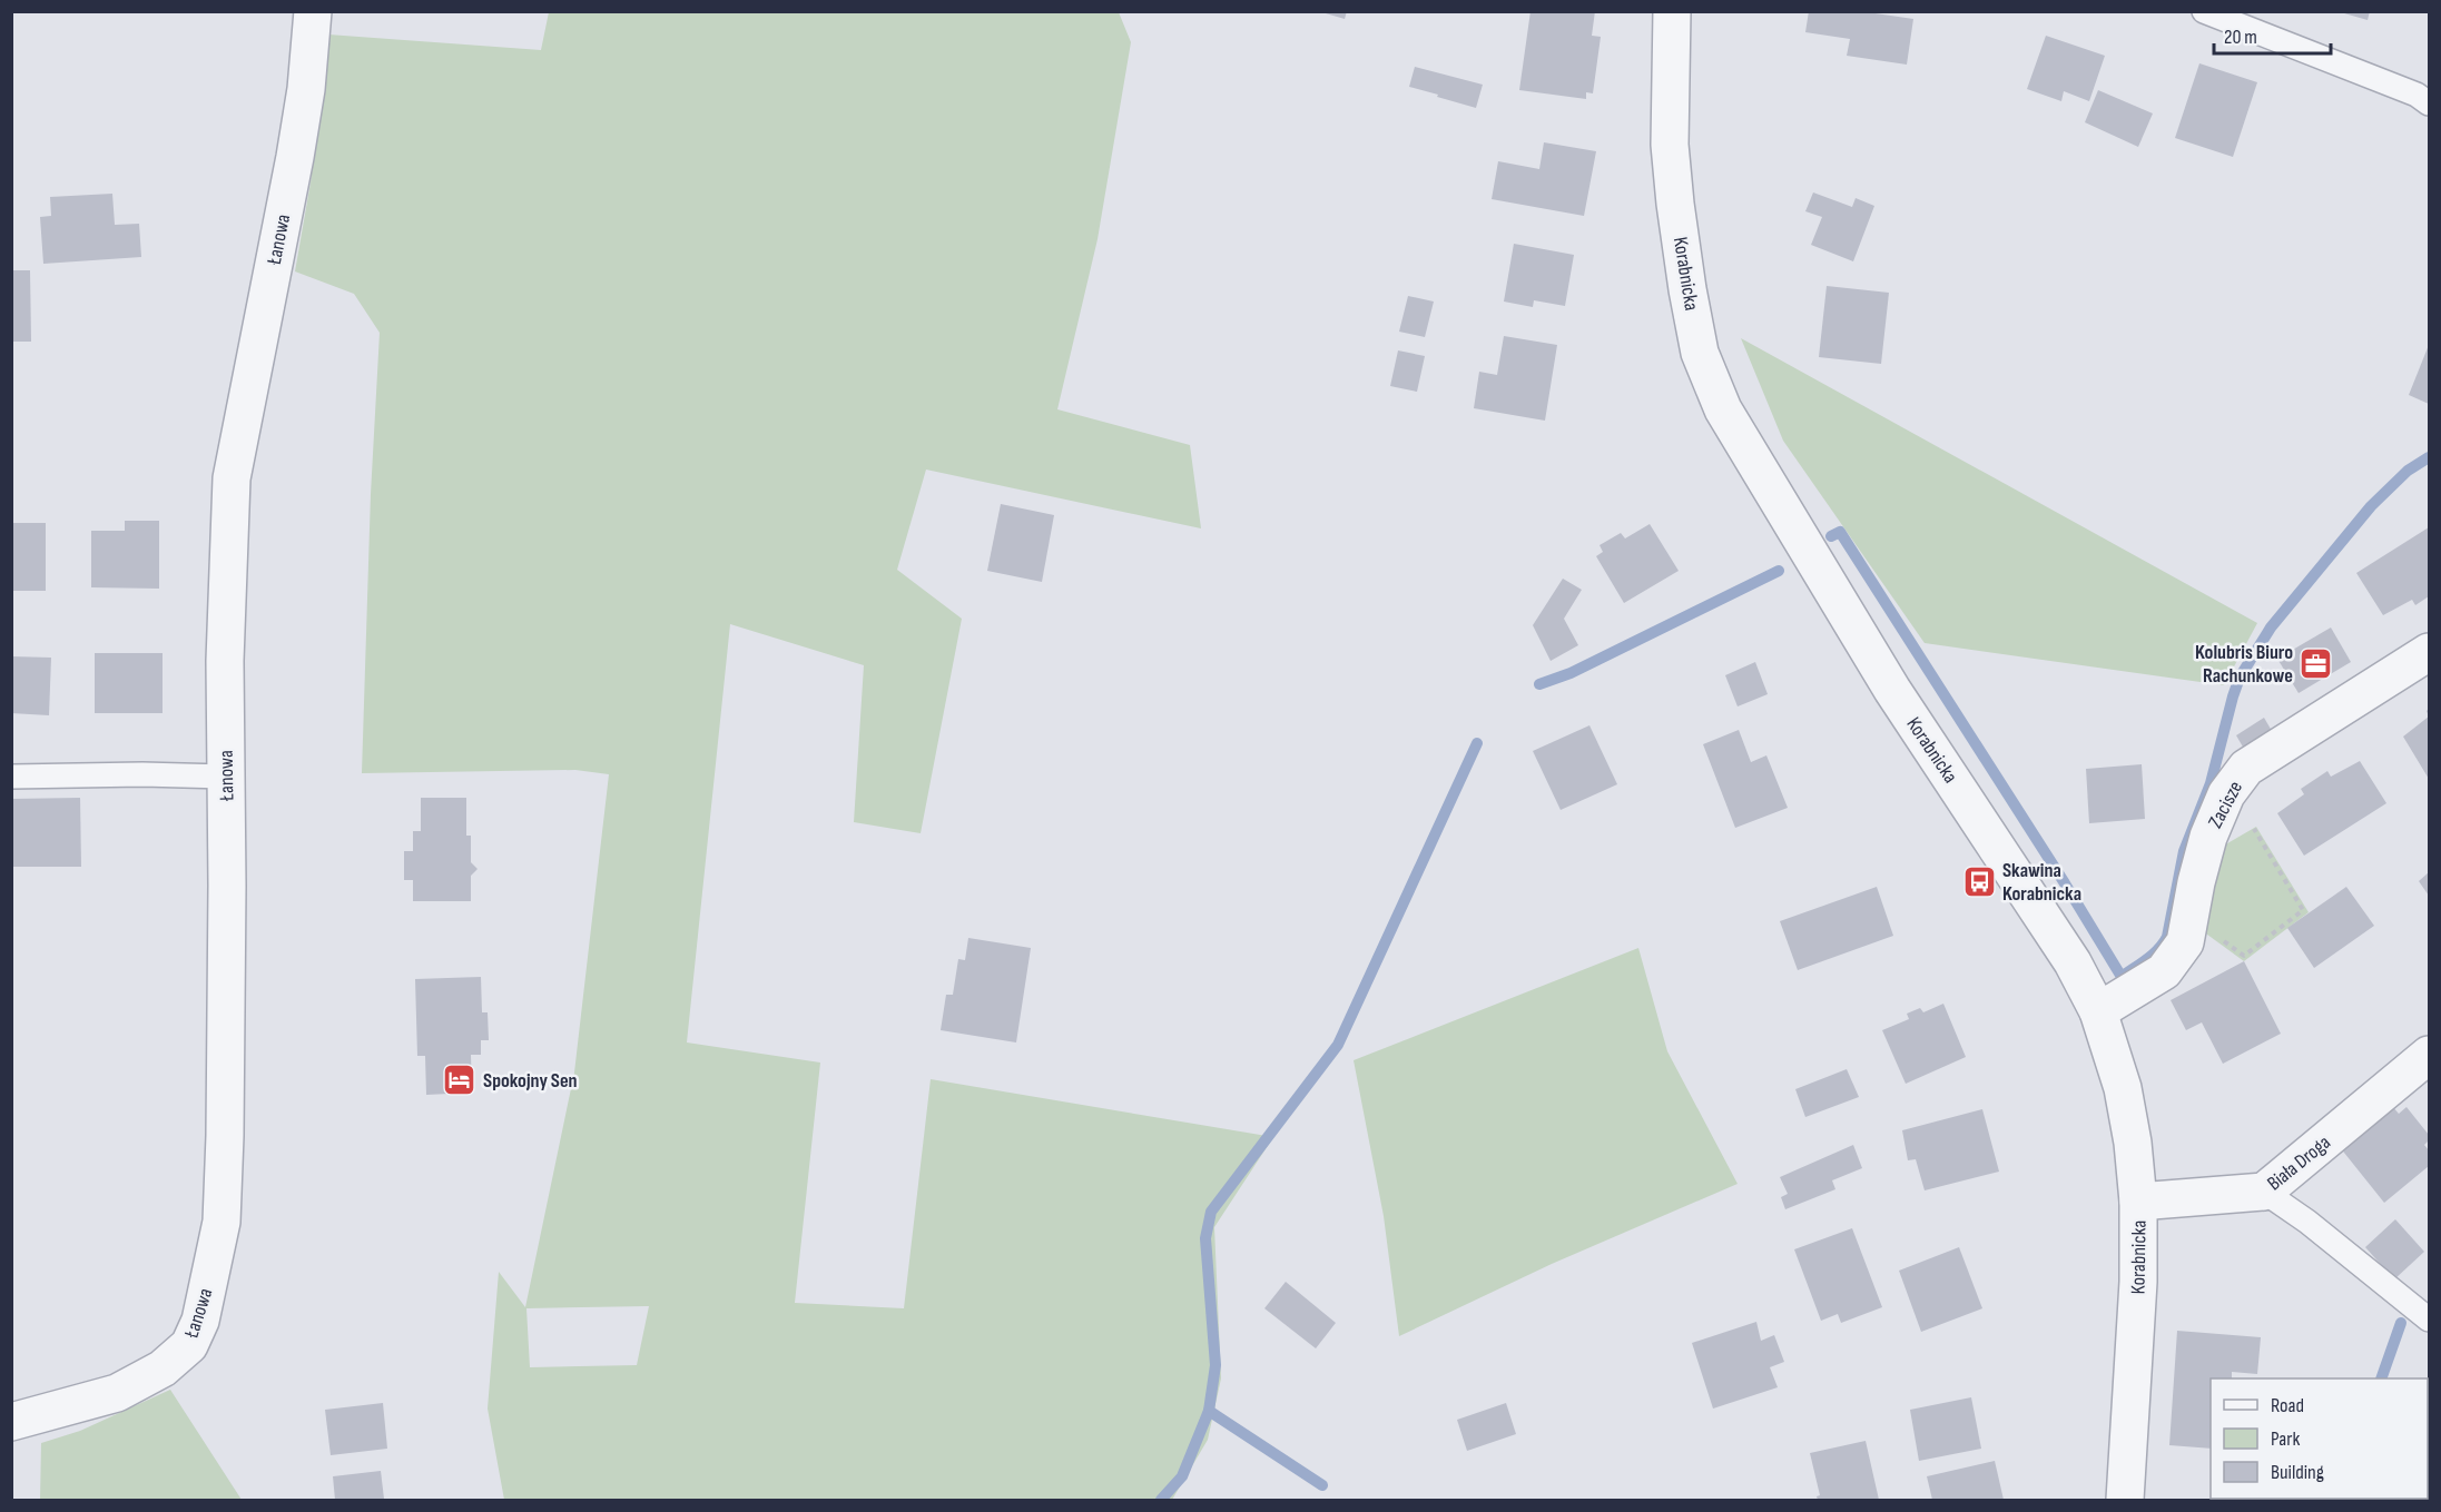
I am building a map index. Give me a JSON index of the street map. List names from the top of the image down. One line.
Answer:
{"streets":{"street":["Łanowa","Korabnicka","Zacisze","Biała Droga"]},"crossings":[["Korabnicka","Zacisze"],["Korabnicka","Biała Droga"]],"places":{"office":["Kolubris Biuro Rachunkowe"],"bus stop":["Skawina Korabnicka"],"hotel":["Spokojny Sen"]},"legend":["Road","Park","Building"],"scale_bar":"20 m"}
